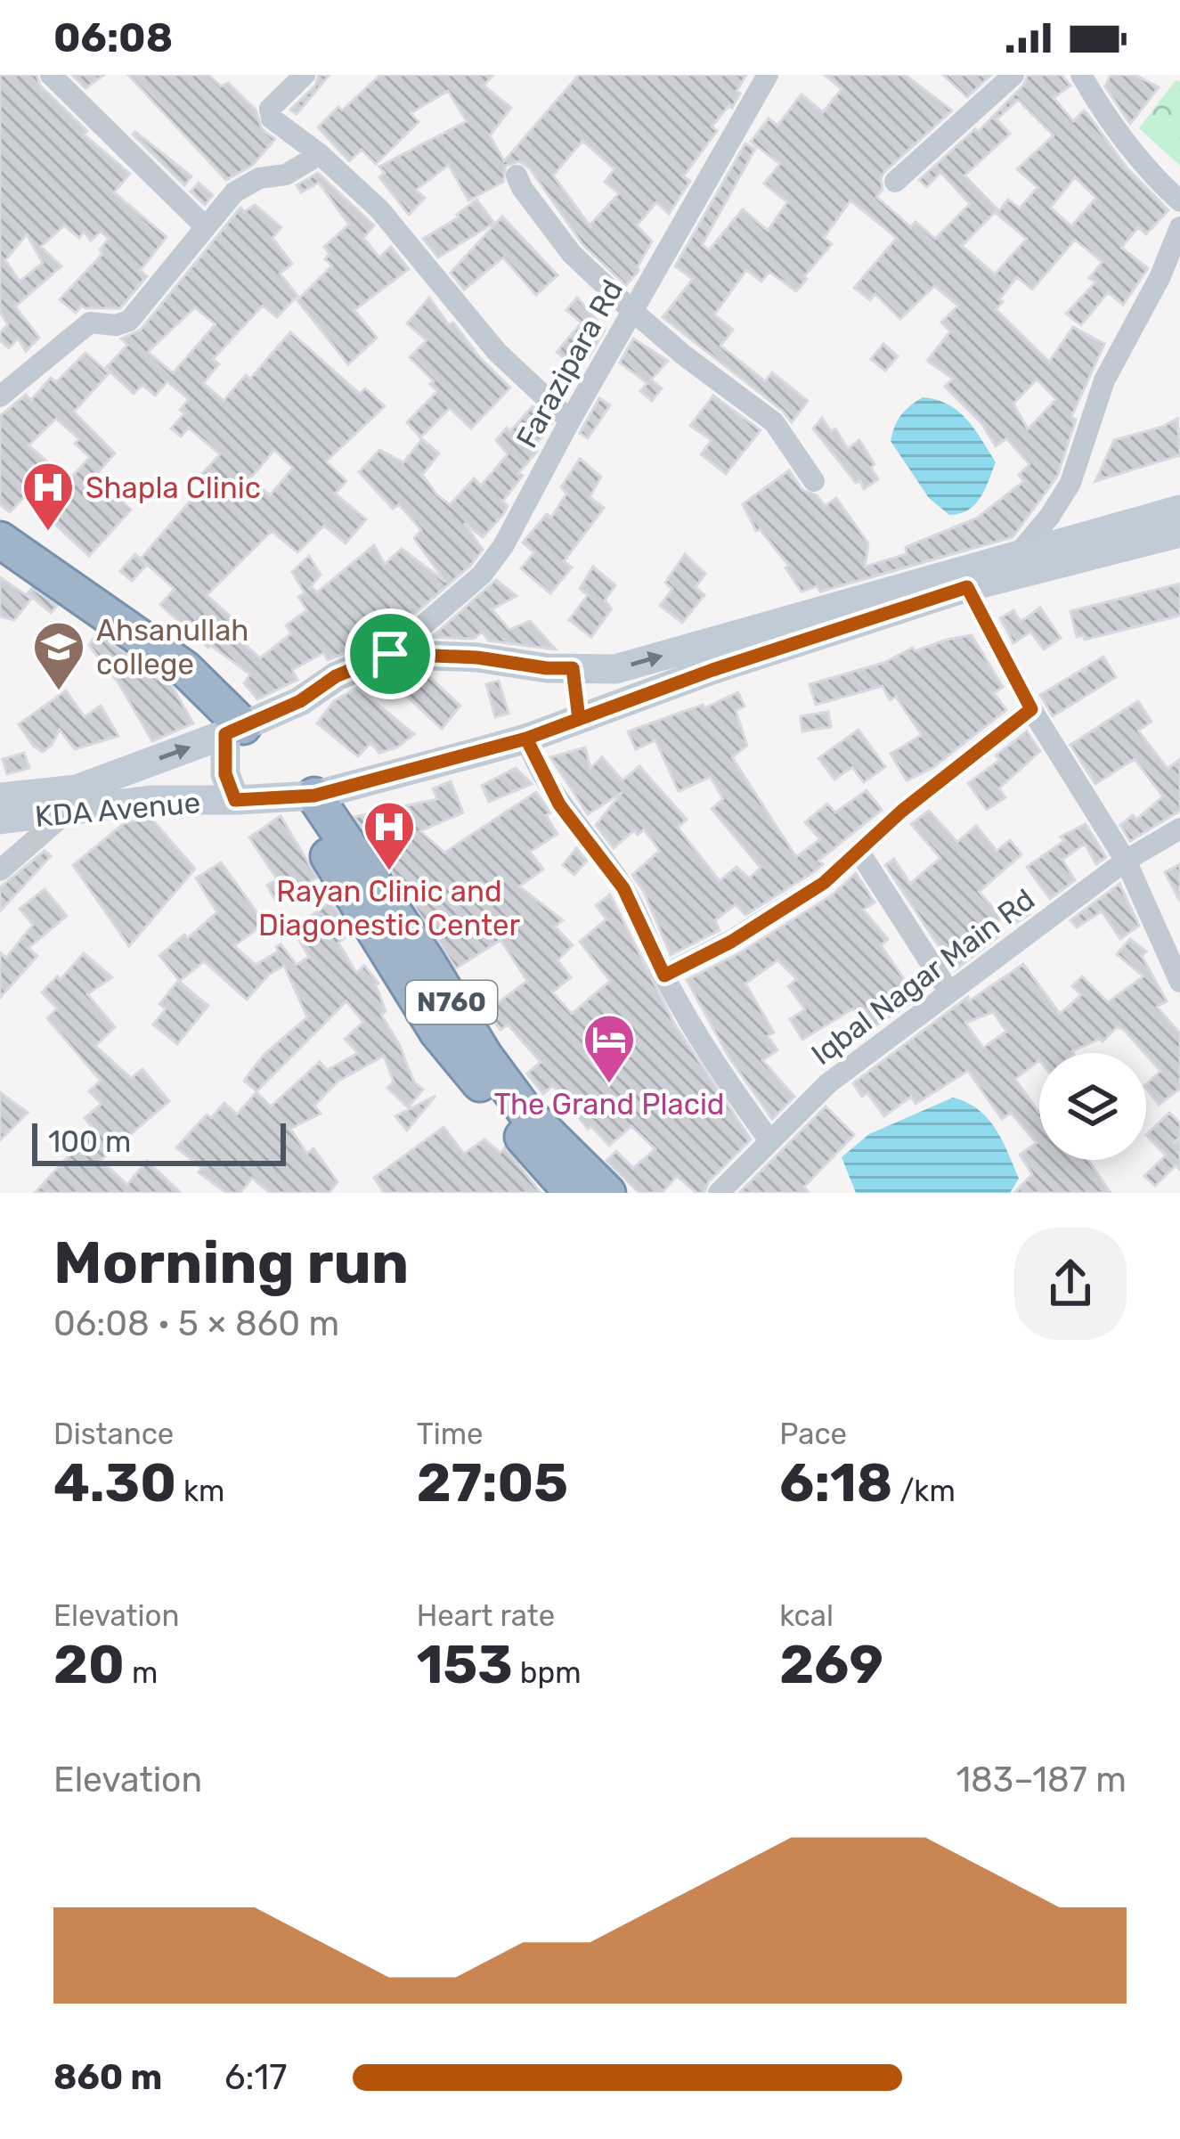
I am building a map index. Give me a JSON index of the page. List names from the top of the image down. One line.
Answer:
{"streets":{"highway":["N760"],"main road":["KDA Avenue"],"street":["Farazipara Rd","Iqbal Nagar Main Rd"]},"crossings":[["Farazipara Rd","KDA Avenue"],["KDA Avenue","N760"]],"places":{"hospital":["Shapla Clinic","Rayan Clinic and Diagonestic Center"],"school or university":["Ahsanullah college"],"hotel":["The Grand Placid"]},"scale_bar":"100 m","page":{"status":"06:08","scale":"100 m","heading":["Morning run","06:08 · 5 × 860 m"],"stats":[["Distance","4.30 km"],["Time","27:05"],["Pace","6:18 /km"],["Elevation","20 m"],["Heart rate","153 bpm"],["kcal","269"]],"chart":["Elevation","183–187 m"],"list":[{"name":"860 m","note":"6:17"}]}}
